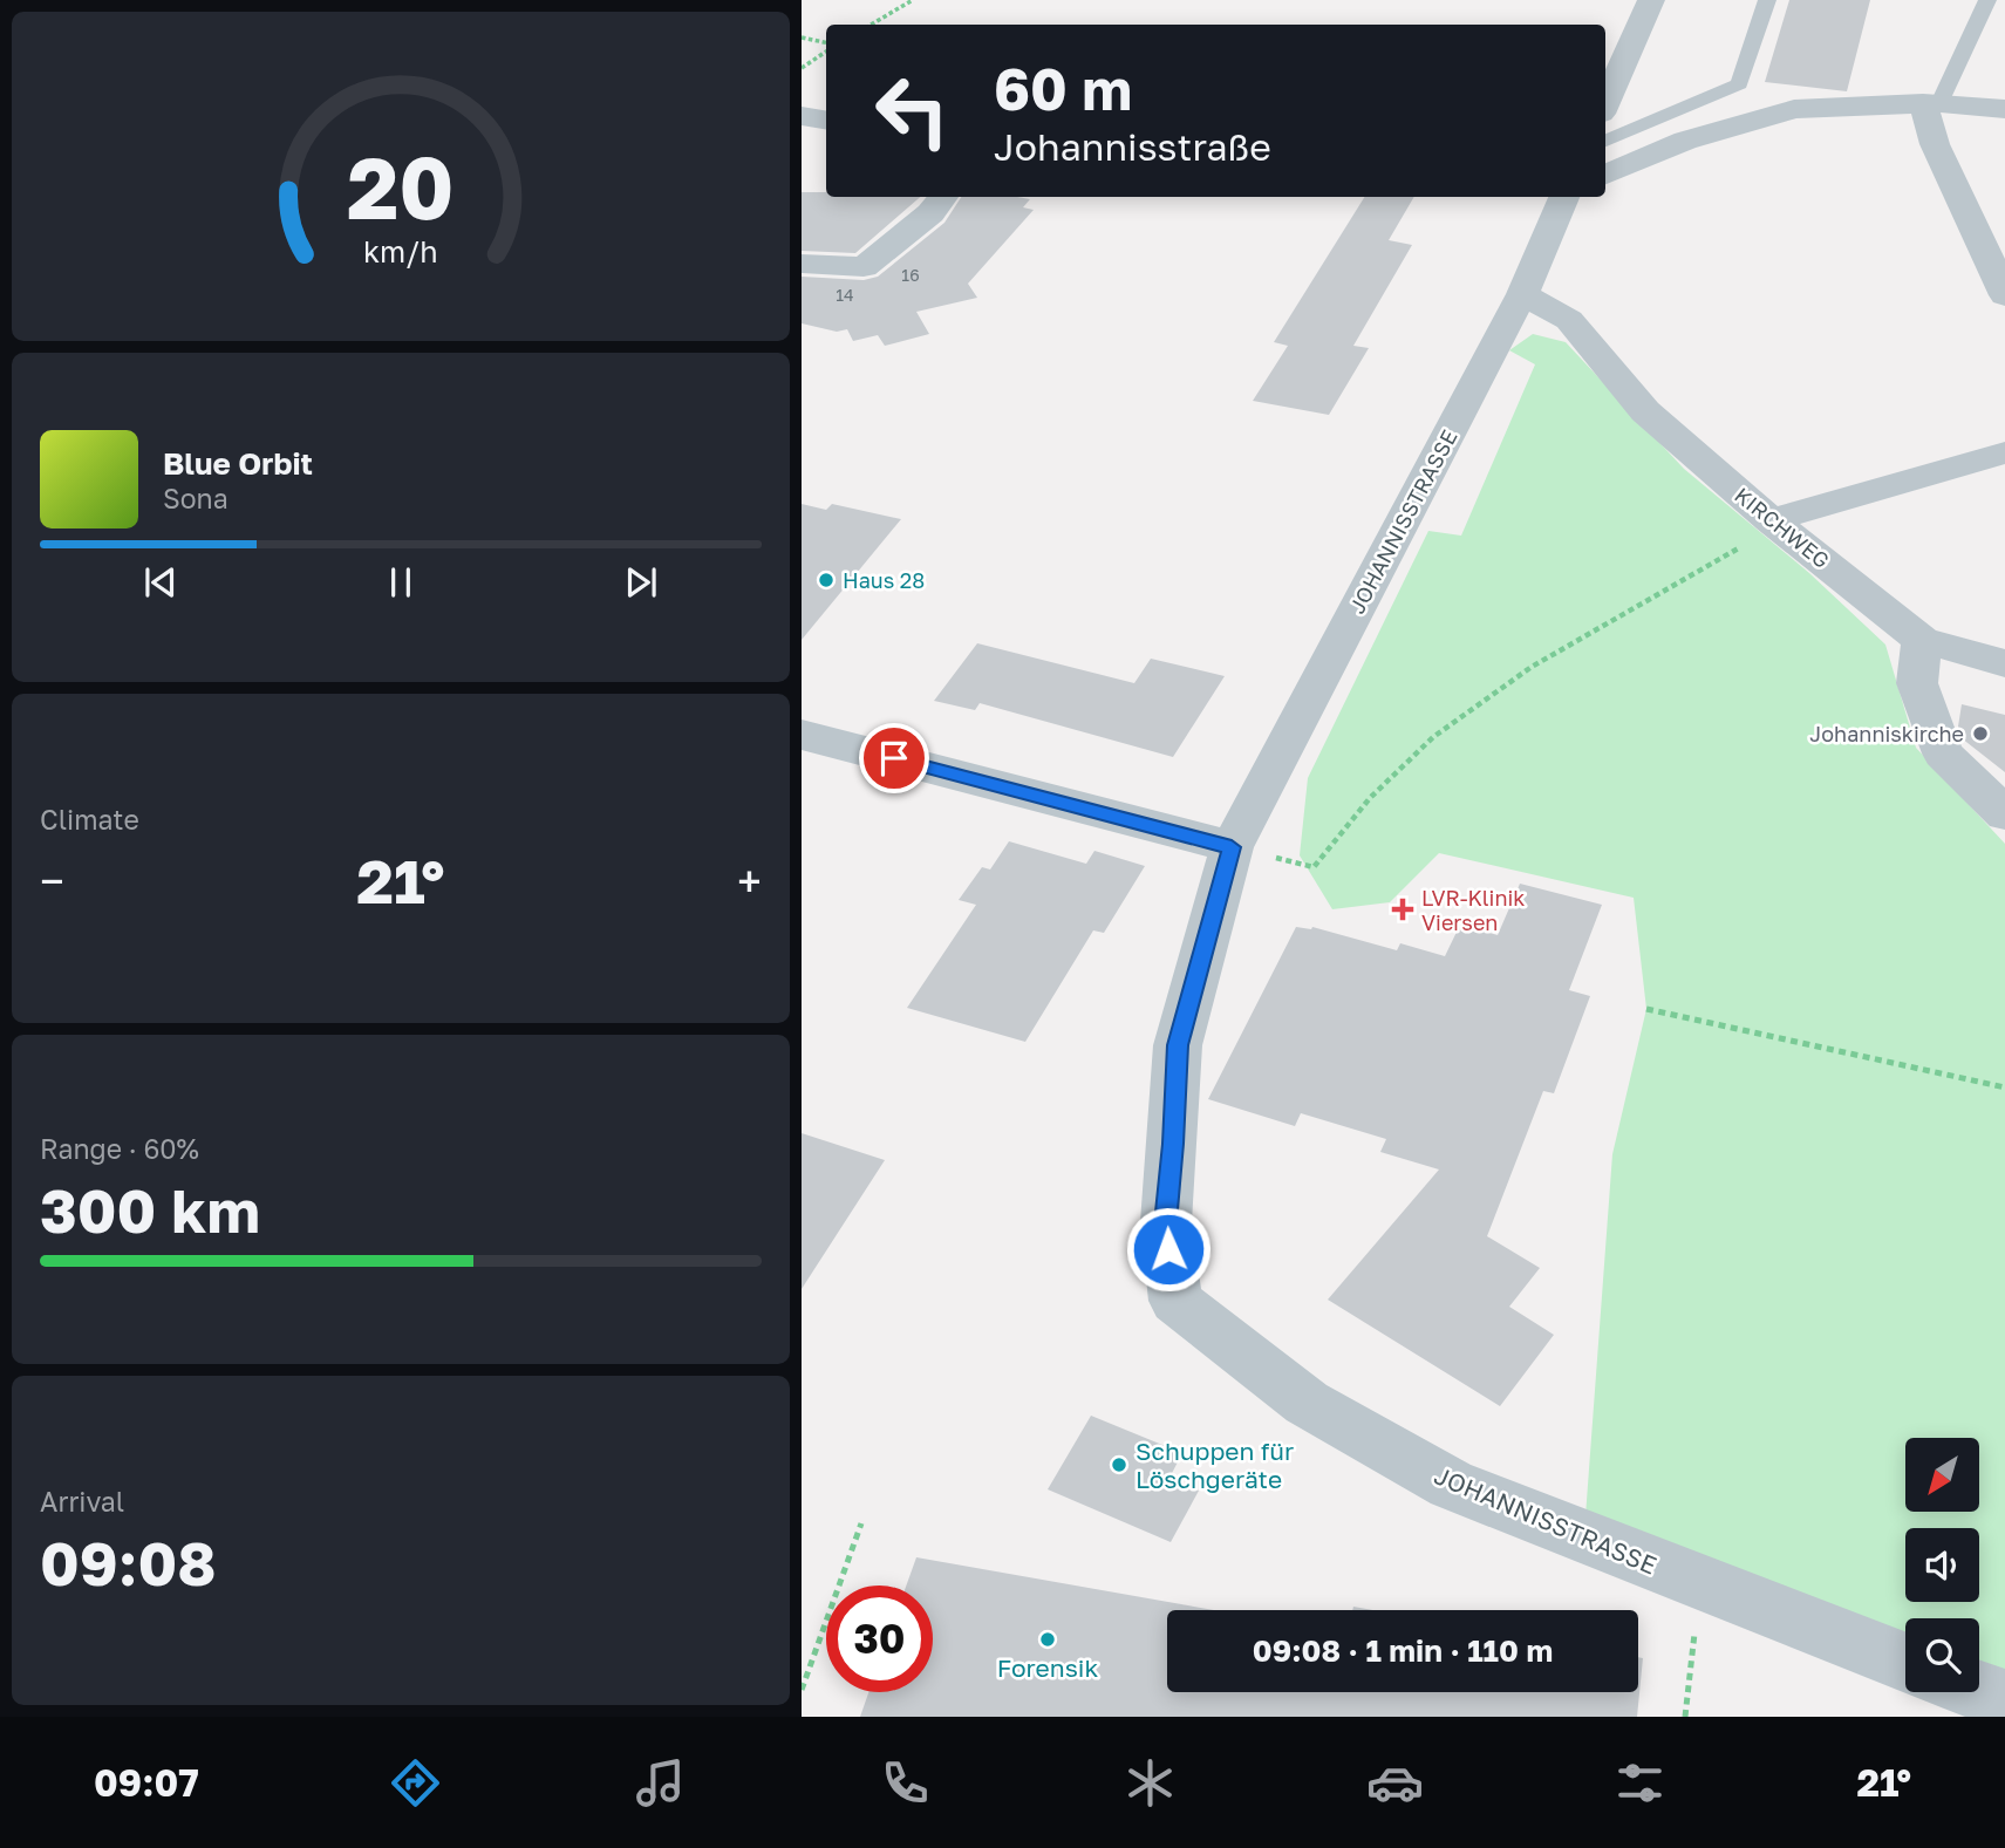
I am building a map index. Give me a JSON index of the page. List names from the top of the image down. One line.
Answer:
{"streets":{"street":["JOHANNISSTRASSE","KIRCHWEG"]},"crossings":[["JOHANNISSTRASSE","KIRCHWEG"]],"places":{"other":["Haus 28","Johanniskirche","Schuppen für Löschgeräte","Forensik"],"health":["LVR-Klinik Viersen"]},"house_numbers":["16","14"],"north":"bottom left","page":{"turn":["60 m","Johannisstraße"],"song":["Blue Orbit","Sona"],"tile":["Climate",["Range · 60%","300 km"],["Arrival","09:08"]],"heat":["−","21°","+"],"limit":"30","trip":"09:08 · 1 min · 110 m","tabs":["09:07","21°"],"gauge":["20","km/h"]}}
